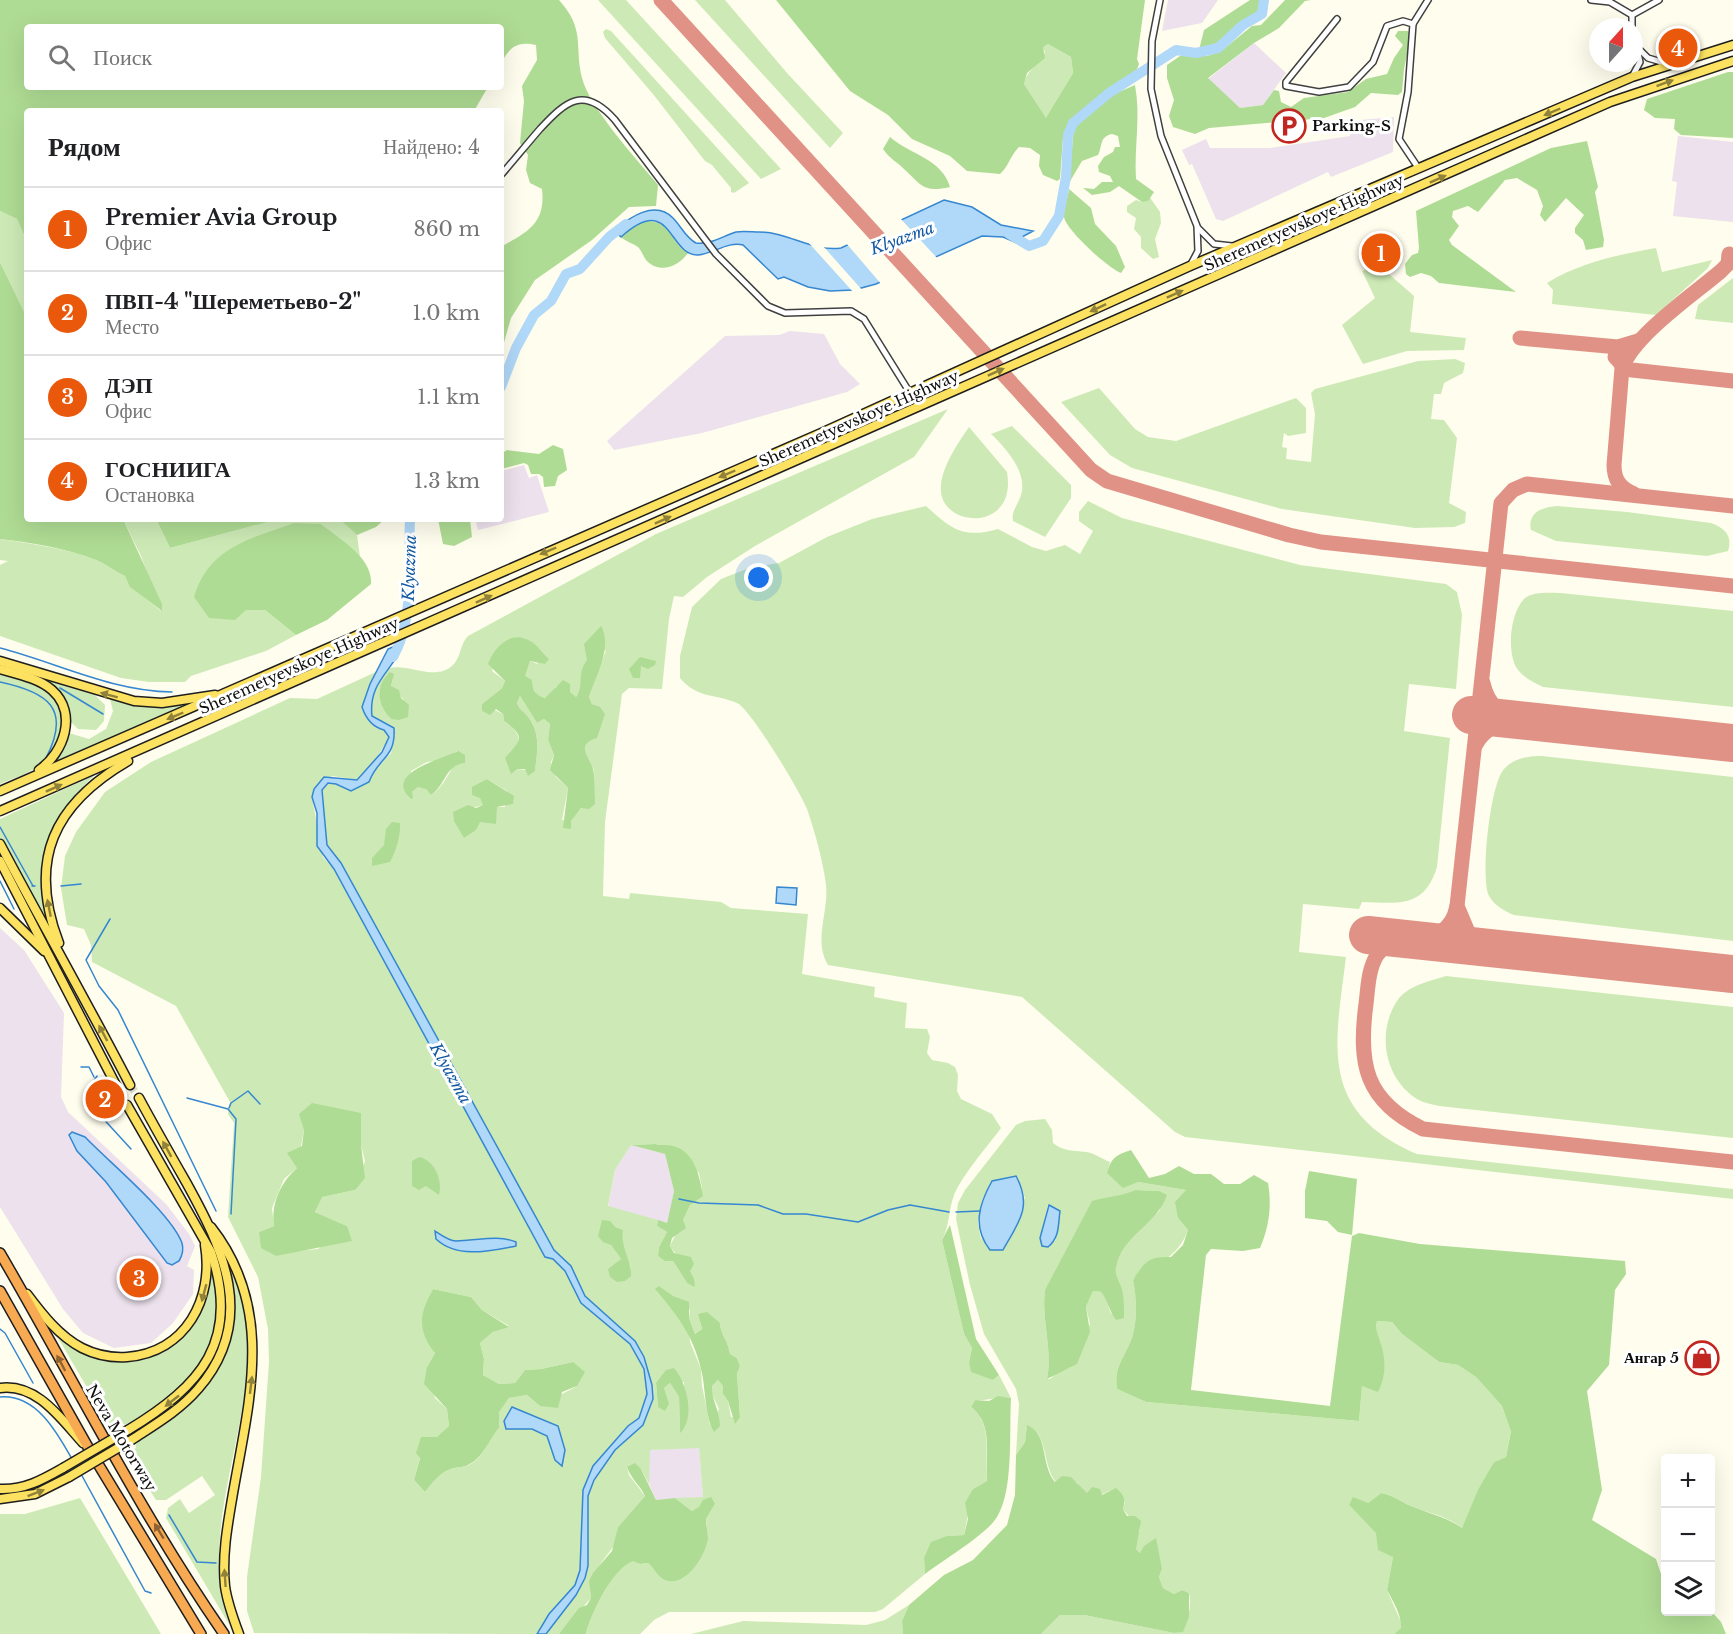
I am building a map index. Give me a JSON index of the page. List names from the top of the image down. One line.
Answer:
{"streets":{"highway":["Neva Motorway"],"main road":["Sheremetyevskoye Highway"]},"water":["Klyazma"],"places":{"parking":["Parking-S"],"shop":["Ангар 5"]},"north":"top","page":{"search":"Поиск","pins":["4","1","2","3"],"heading":["Рядом","Найдено: 4"],"list":[{"mark":"1","name":"Premier Avia Group","note":"Офис","value":"860 m"},{"mark":"2","name":"ПВП-4 \"Шереметьево-2\"","note":"Место","value":"1.0 km"},{"mark":"3","name":"ДЭП","note":"Офис","value":"1.1 km"},{"mark":"4","name":"ГОСНИИГА","note":"Остановка","value":"1.3 km"}],"map_buttons":["+","−"]}}
